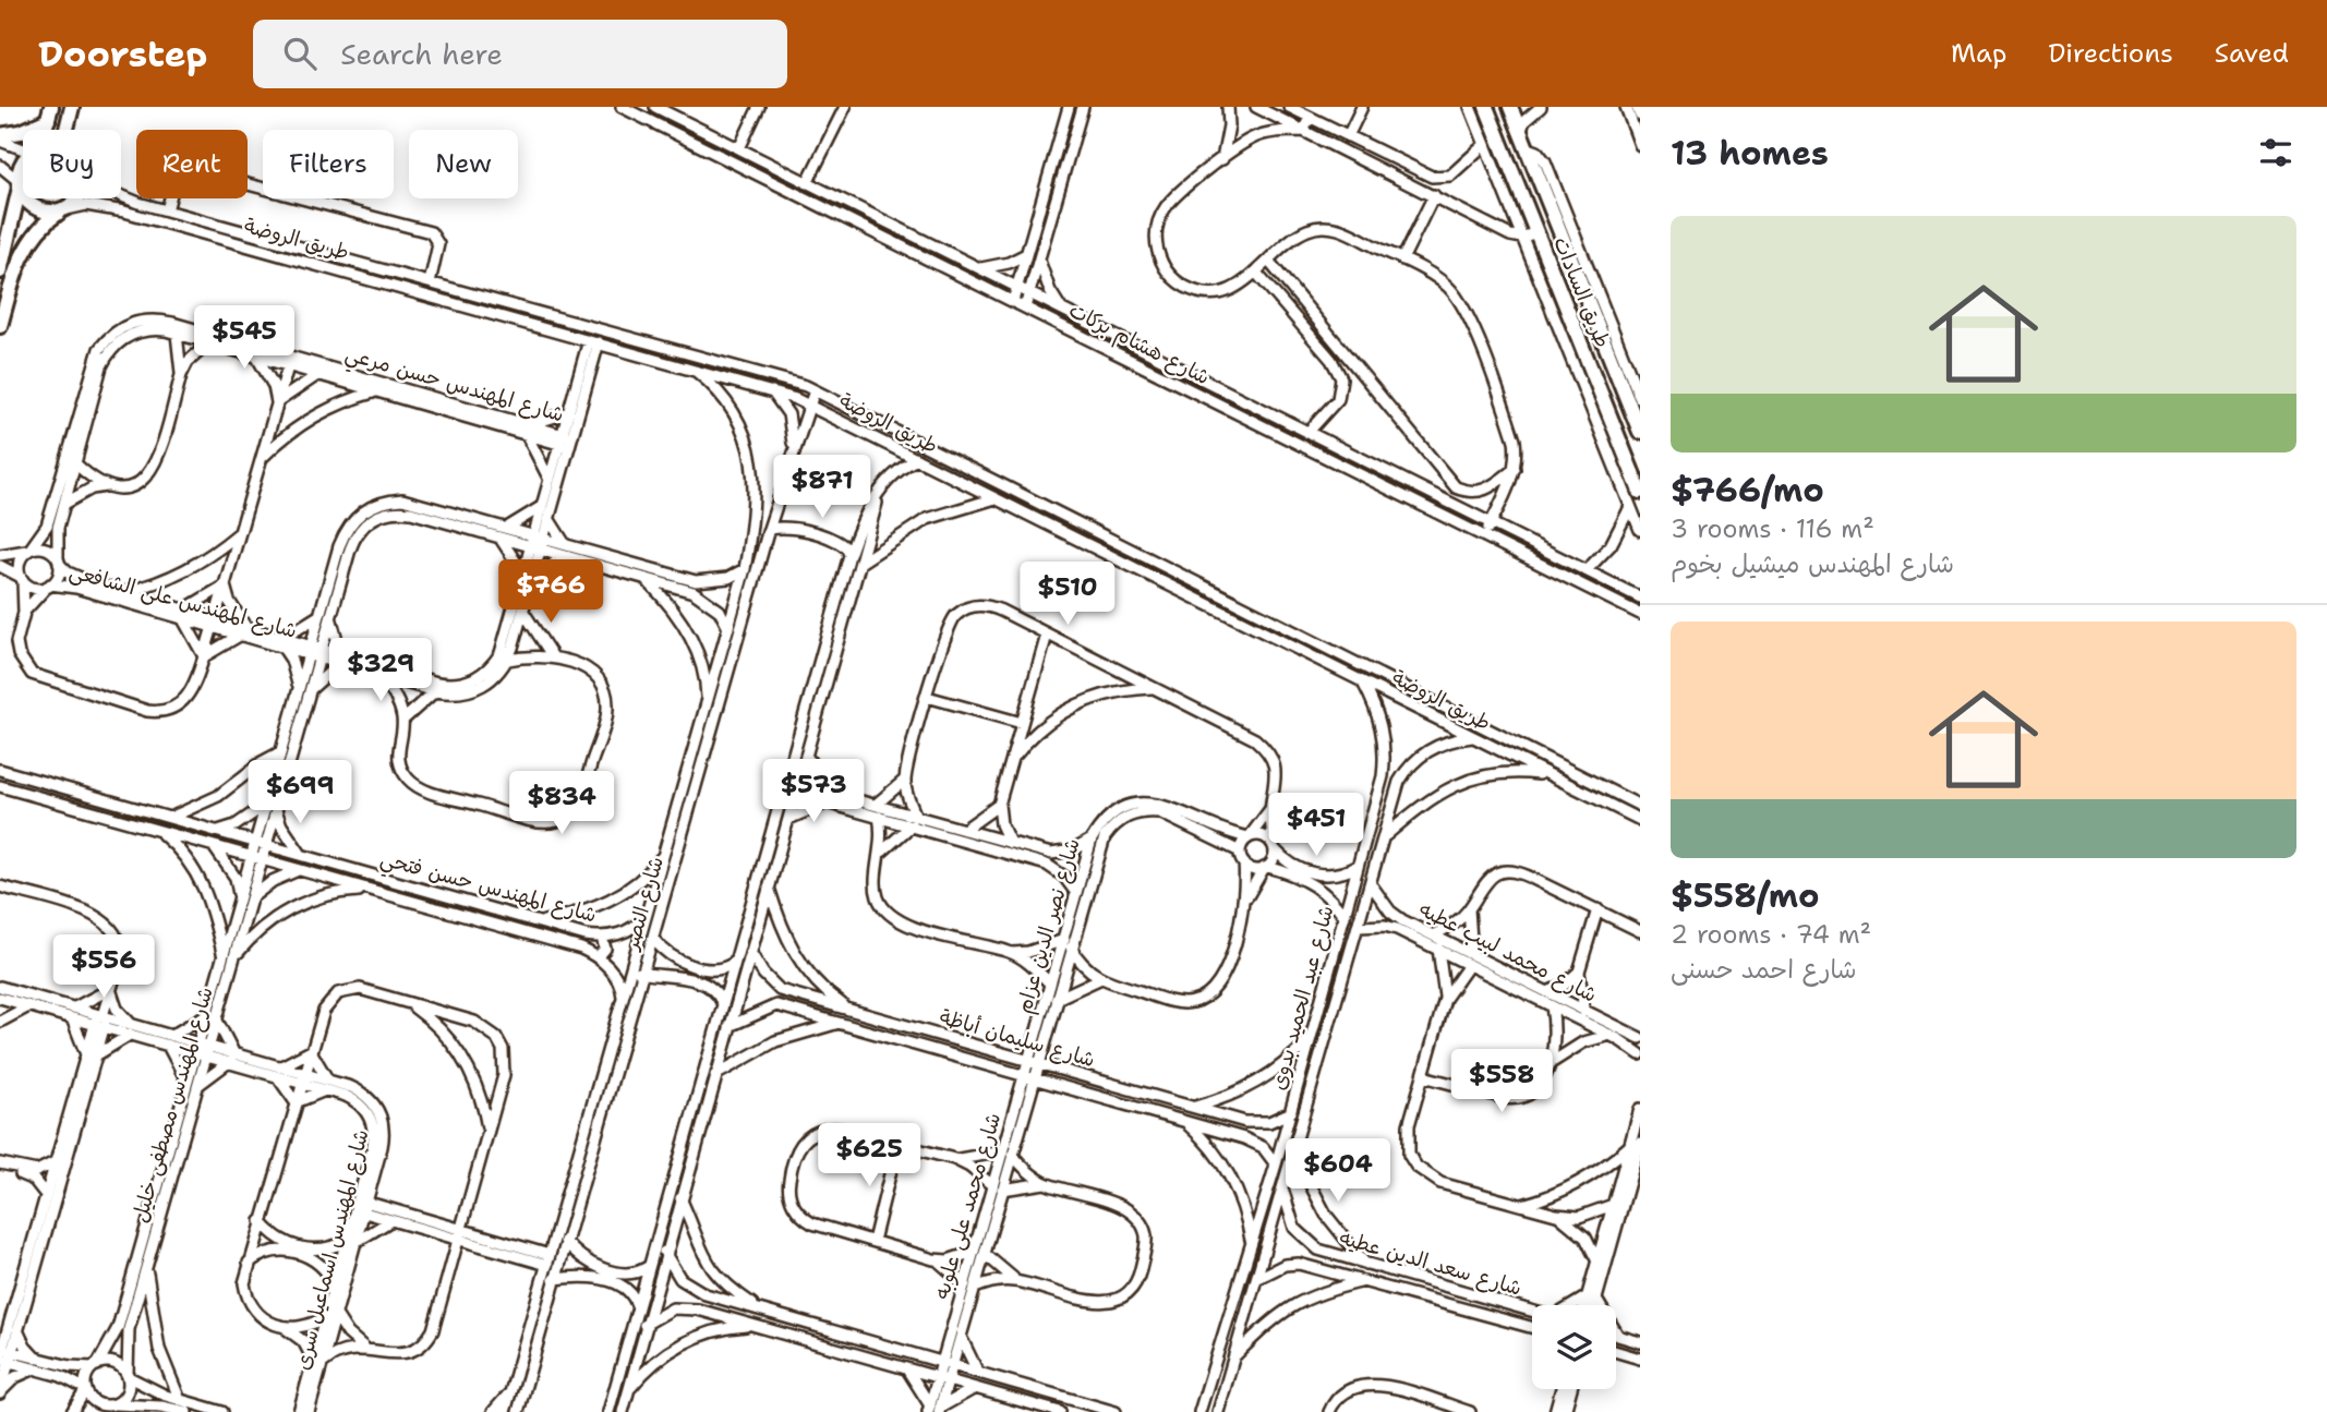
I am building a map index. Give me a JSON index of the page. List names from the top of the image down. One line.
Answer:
{"streets":{"main road":["طريق السادات"],"street":["طريق الروضة","شارع هشام بركات","شارع المهندس حسن مرعي","شارع المهندس على الشافعى","شارع المهندس حسن فتحي","شارع النصر","شارع نصر الدين عزام","شارع محمد لبيب عطيه","شارع عبد الحميد بدوى","شارع سليمان أباظة","شارع المهندس مصطفى خليل","شارع محمد على علوبه","شارع المهندس اسماعيل سرى","شارع سعد الدين عطيه"]},"crossings":[["طريق الروضة","شارع المهندس حسن مرعي"],["طريق الروضة","شارع المهندس على الشافعى"],["طريق الروضة","شارع النصر"],["طريق الروضة","شارع عبد الحميد بدوى"],["شارع المهندس حسن مرعي","شارع المهندس على الشافعى"],["شارع المهندس حسن فتحي","شارع المهندس مصطفى خليل"],["شارع نصر الدين عزام","شارع سليمان أباظة"],["شارع نصر الدين عزام","شارع محمد على علوبه"],["شارع محمد لبيب عطيه","شارع عبد الحميد بدوى"],["شارع عبد الحميد بدوى","شارع سليمان أباظة"],["شارع عبد الحميد بدوى","شارع سعد الدين عطيه"],["شارع سليمان أباظة","شارع محمد على علوبه"],["شارع المهندس مصطفى خليل","شارع المهندس اسماعيل سرى"]],"page":{"header":"Doorstep","search":"Search here","nav":["Map","Directions","Saved"],"heading":"13 homes","chip":["Buy","Rent","Filters","New"],"list":[{"name":"$766/mo","note":"3 rooms · 116 m² · شارع المهندس ميشيل بخوم"},{"name":"$558/mo","note":"2 rooms · 74 m² · شارع احمد حسنى"}],"price":["$545","$871","$766","$510","$329","$573","$699","$834","$451","$556","$558","$625","$604"]}}
